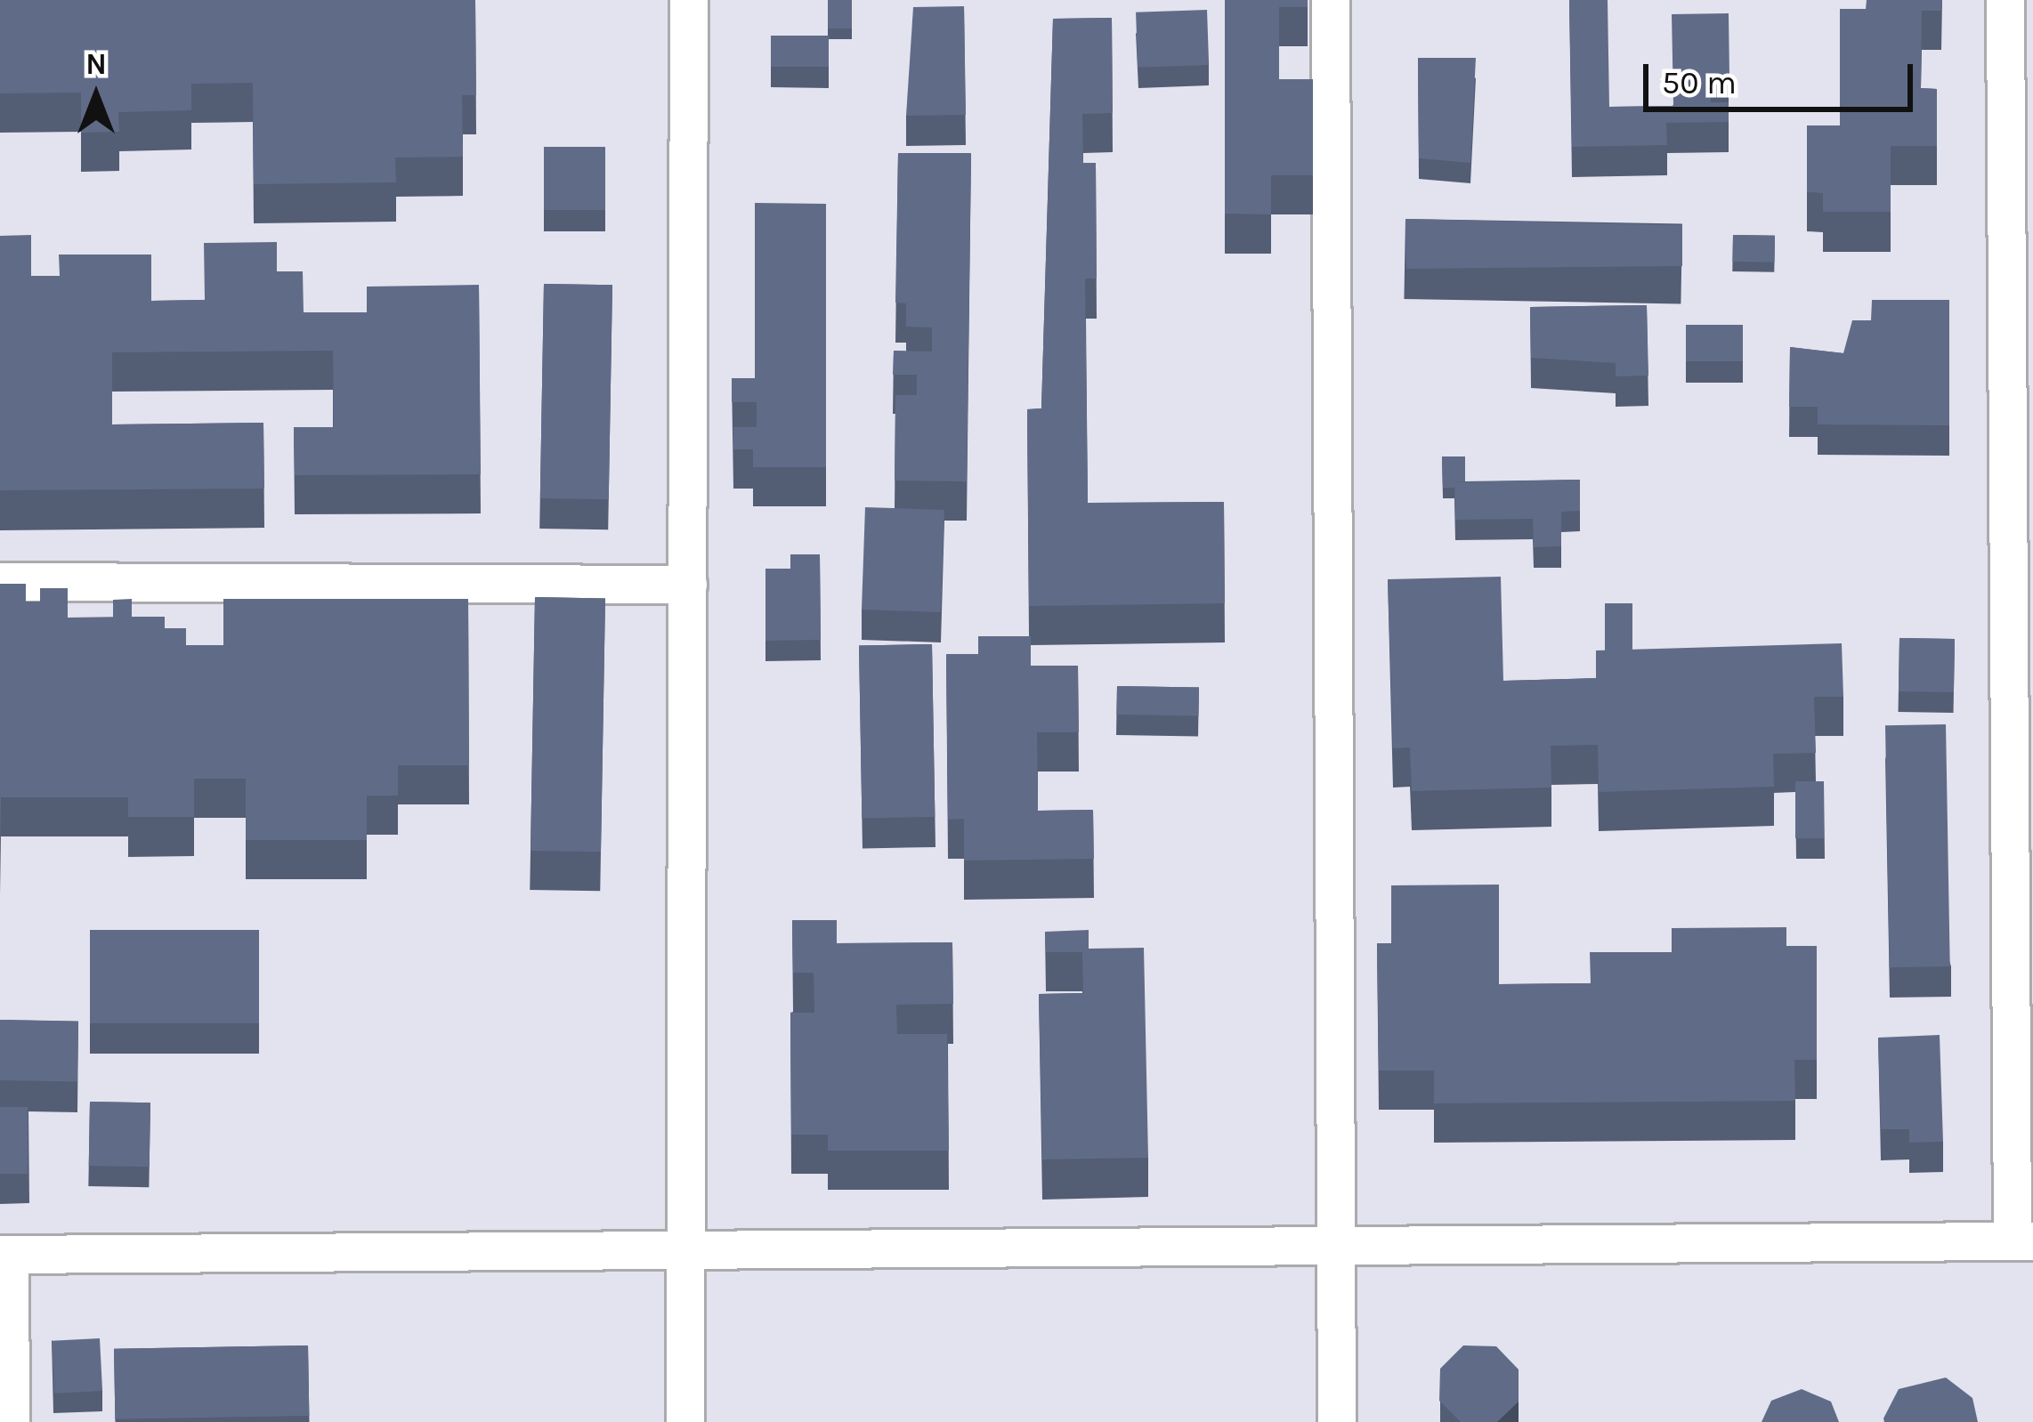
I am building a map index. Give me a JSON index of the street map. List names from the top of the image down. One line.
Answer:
{"scale_bar":"50 m","north":"top"}
